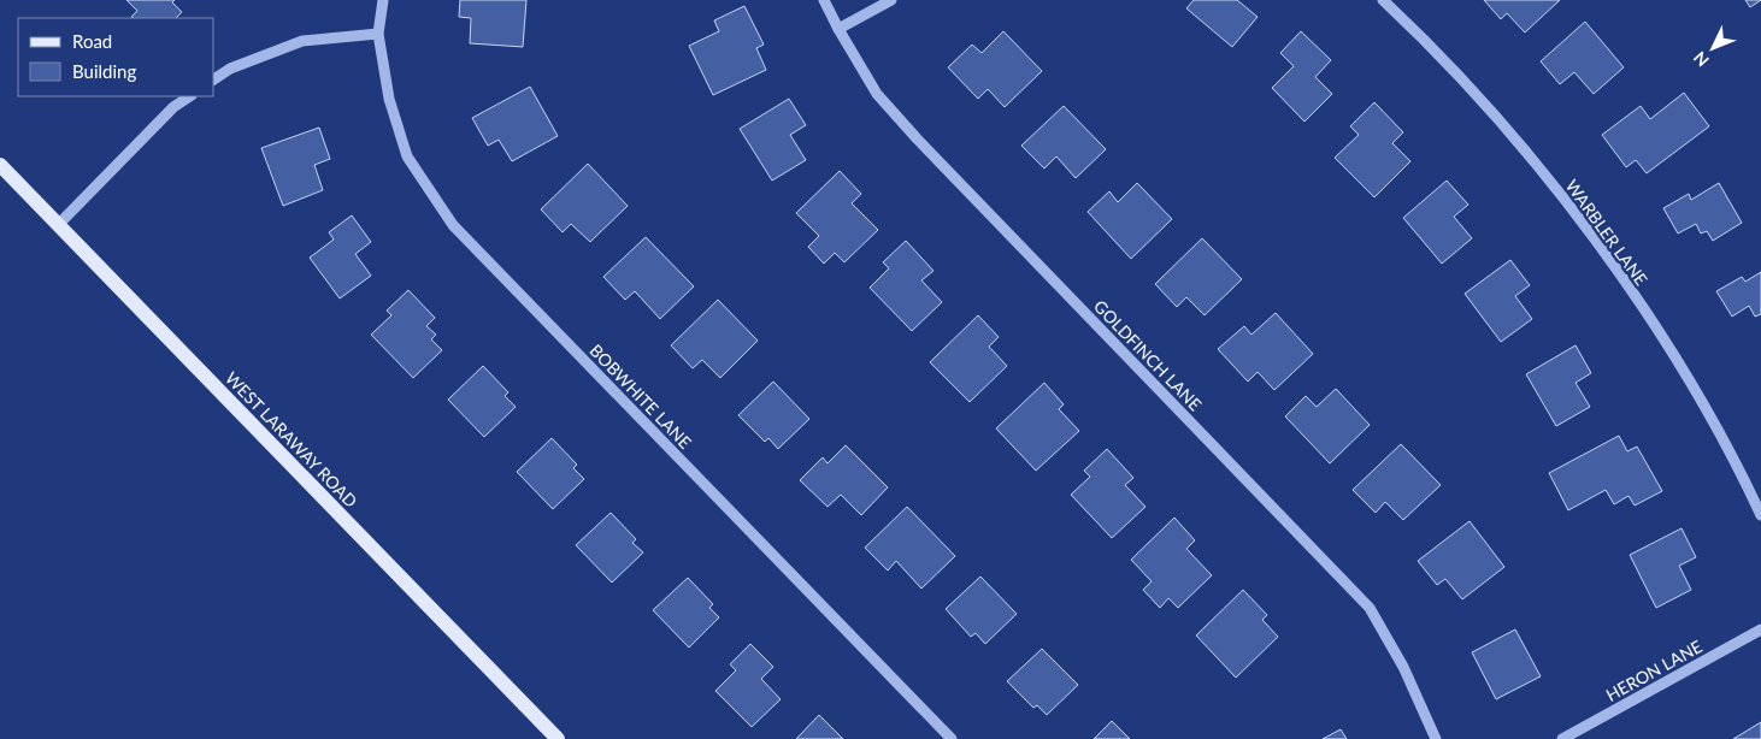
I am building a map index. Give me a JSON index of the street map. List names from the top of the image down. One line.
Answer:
{"streets":{"main road":["WEST LARAWAY ROAD"],"street":["WARBLER LANE","GOLDFINCH LANE","BOBWHITE LANE","HERON LANE"]},"legend":["Road","Building"],"north":"bottom left"}
